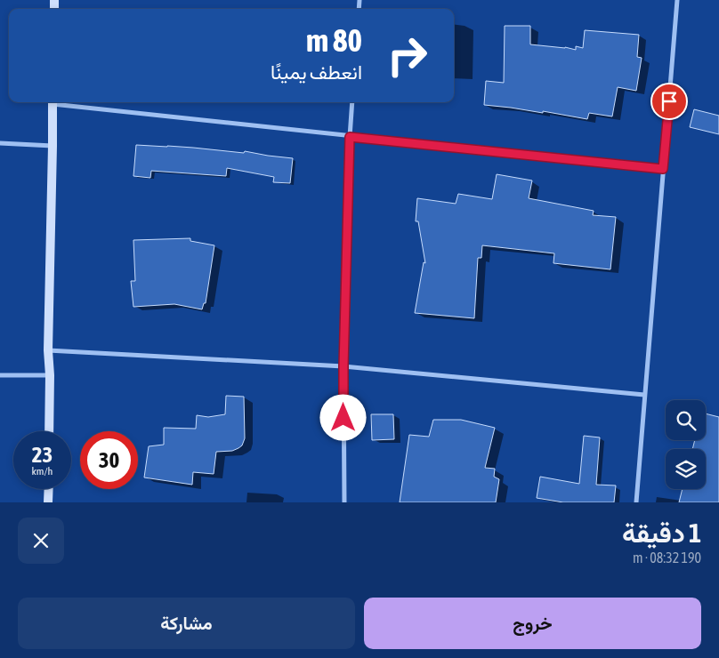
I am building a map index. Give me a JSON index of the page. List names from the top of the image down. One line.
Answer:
{"page":{"turn":["80 m","انعطف يمينًا"],"speed":"23 km/h","limit":"30","heading":["1 دقيقة","190 m · 08:32"],"buttons":["خروج","مشاركة"]}}
